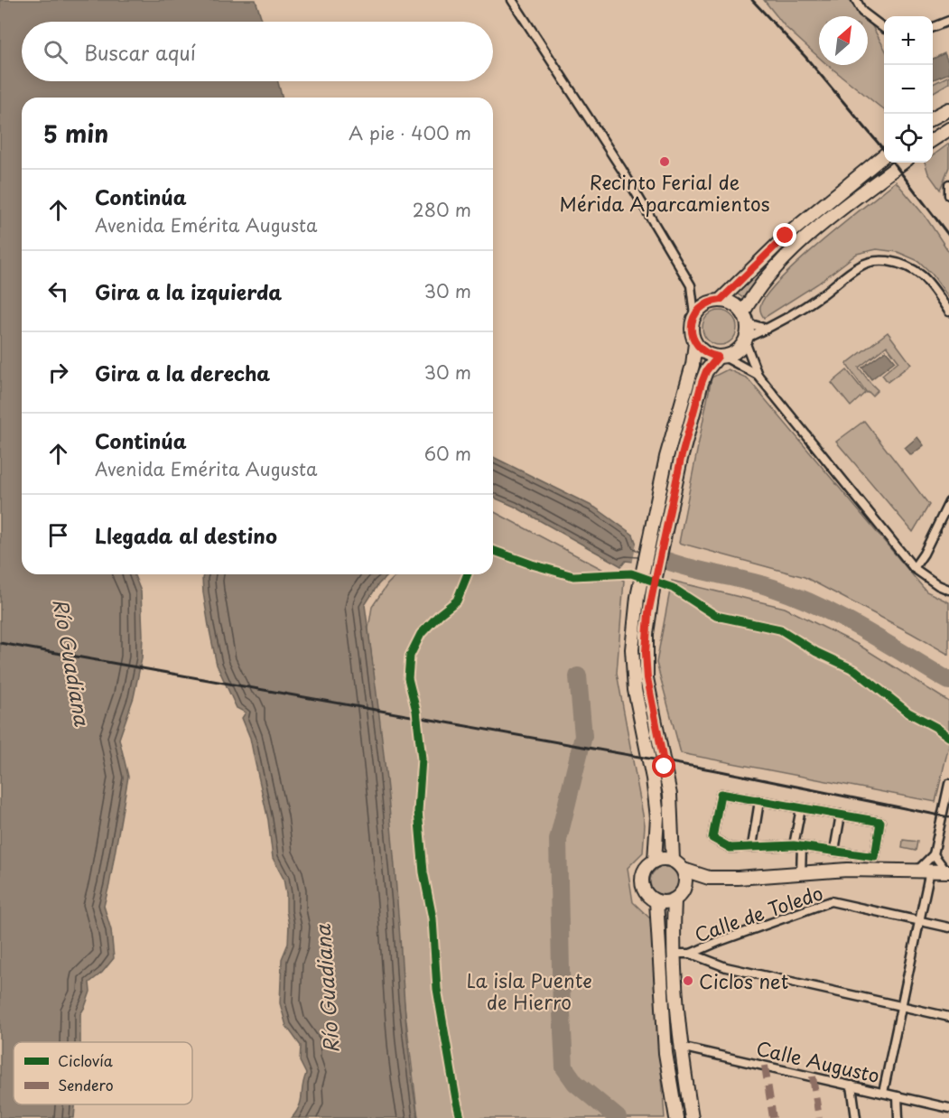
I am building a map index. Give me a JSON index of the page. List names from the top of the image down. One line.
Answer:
{"streets":{"street":["Calle de Toledo","Calle Augusto"]},"water":["Río Guadiana"],"parks":["La isla Puente de Hierro"],"places":["Recinto Ferial de Mérida Aparcamientos","Ciclos net"],"legend":["Ciclovía","Sendero"],"north":"top right","page":{"map_buttons":["+","−"],"search":"Buscar aquí","heading":["5 min","A pie · 400 m"],"list":[["Continúa","Avenida Emérita Augusta","280 m"],["Gira a la izquierda","30 m"],["Gira a la derecha","30 m"],["Continúa","Avenida Emérita Augusta","60 m"],"Llegada al destino"]}}
